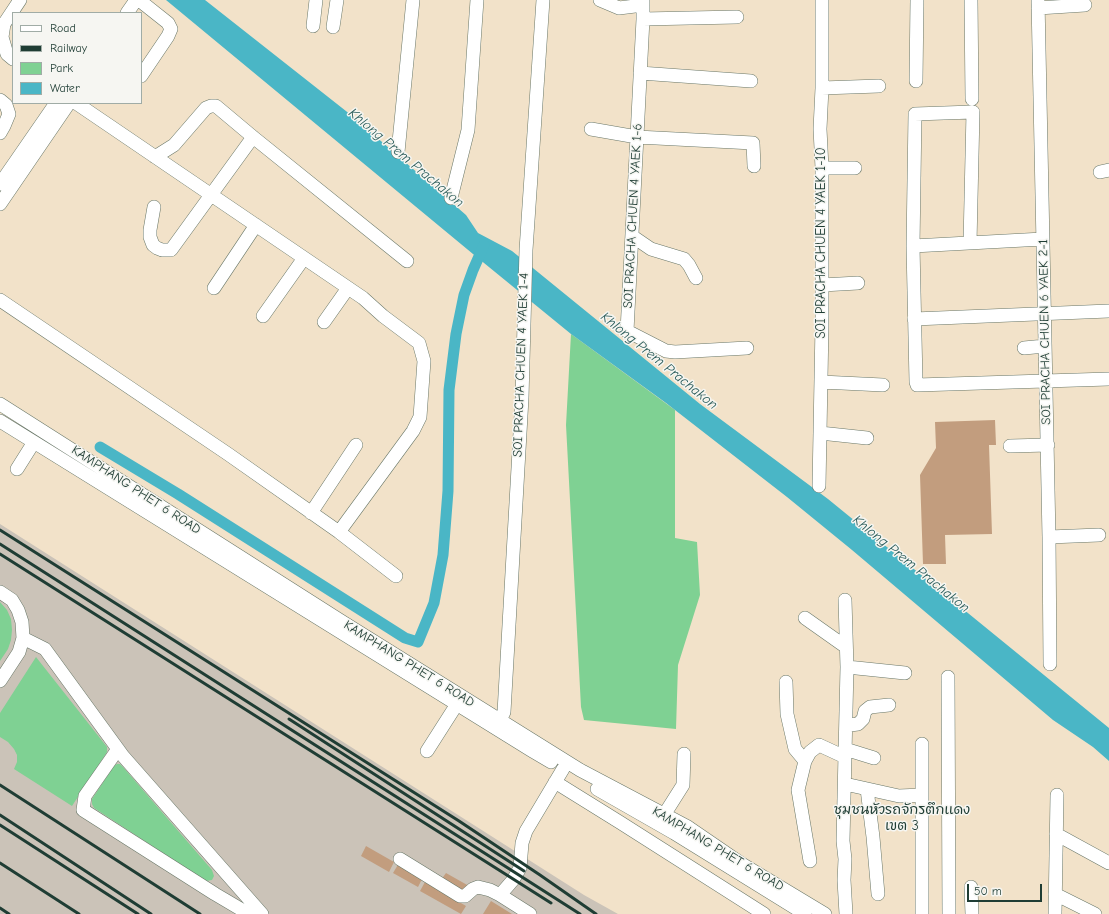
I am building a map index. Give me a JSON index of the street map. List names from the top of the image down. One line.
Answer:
{"streets":{"street":["SOI PRACHA CHUEN 4 YAEK 1-6","SOI PRACHA CHUEN 4 YAEK 1-10","SOI PRACHA CHUEN 6 YAEK 2-1","SOI PRACHA CHUEN 4 YAEK 1-4","KAMPHANG PHET 6 ROAD"]},"crossings":[["SOI PRACHA CHUEN 4 YAEK 1-4","KAMPHANG PHET 6 ROAD"]],"districts":["ชุมชนหัวรถจักรตึกแดง เขต 3"],"water":["Khlong Prem Prachakon"],"legend":["Road","Railway","Park","Water"],"scale_bar":"50 m"}
